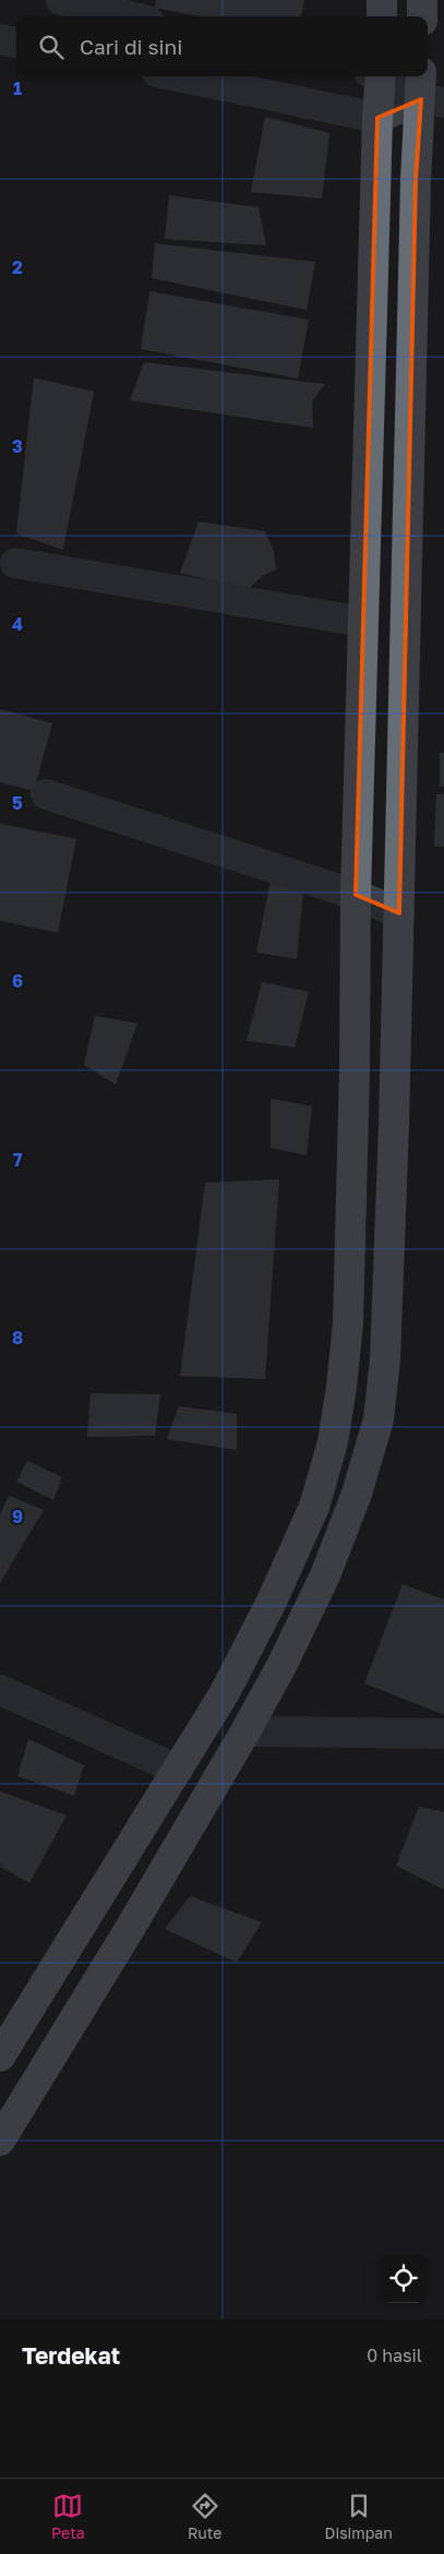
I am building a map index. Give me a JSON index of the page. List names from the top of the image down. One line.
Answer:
{"page":{"search":"Cari di sini","heading":["Terdekat","0 hasil"],"nav":["Peta","Rute","Disimpan"]},"grid":{"rows":["1","2","3","4","5","6","7","8","9"]}}
